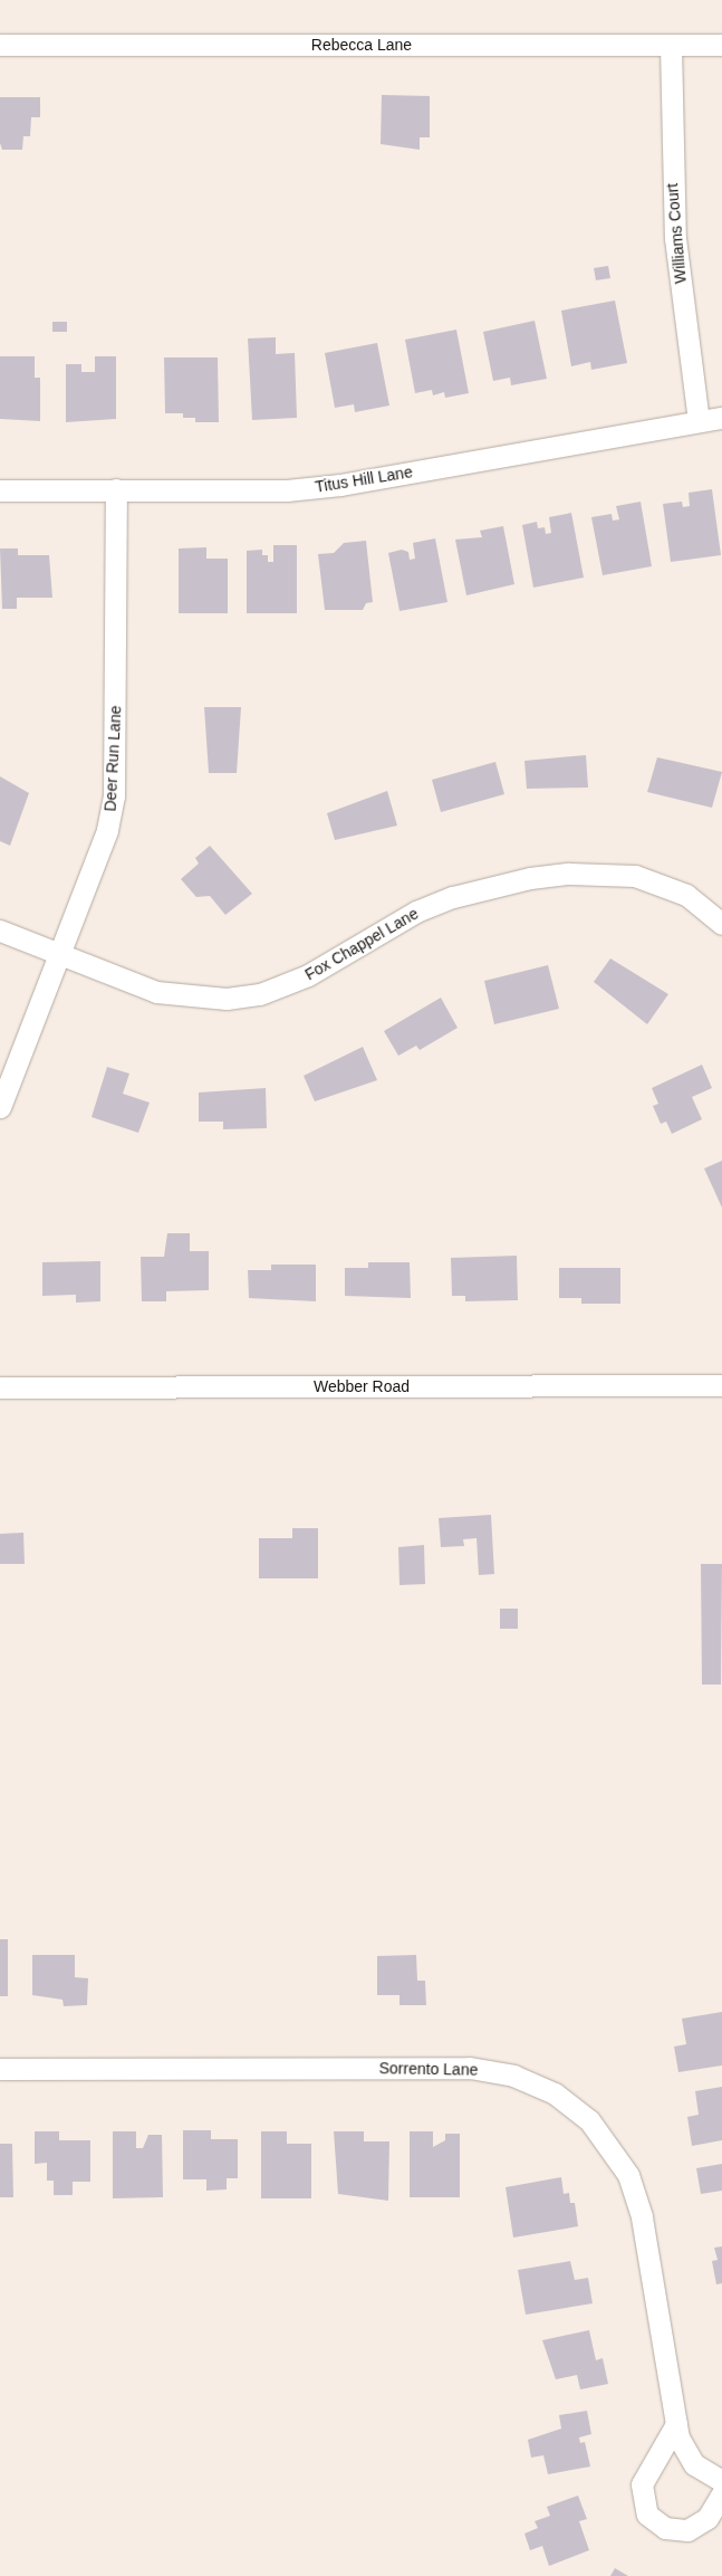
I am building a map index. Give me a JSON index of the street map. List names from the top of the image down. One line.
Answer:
{"streets":{"street":["Rebecca Lane","Williams Court","Titus Hill Lane","Deer Run Lane","Fox Chappel Lane","Webber Road","Sorrento Lane"]},"crossings":[["Rebecca Lane","Williams Court"],["Williams Court","Titus Hill Lane"],["Titus Hill Lane","Deer Run Lane"],["Deer Run Lane","Fox Chappel Lane"]]}
